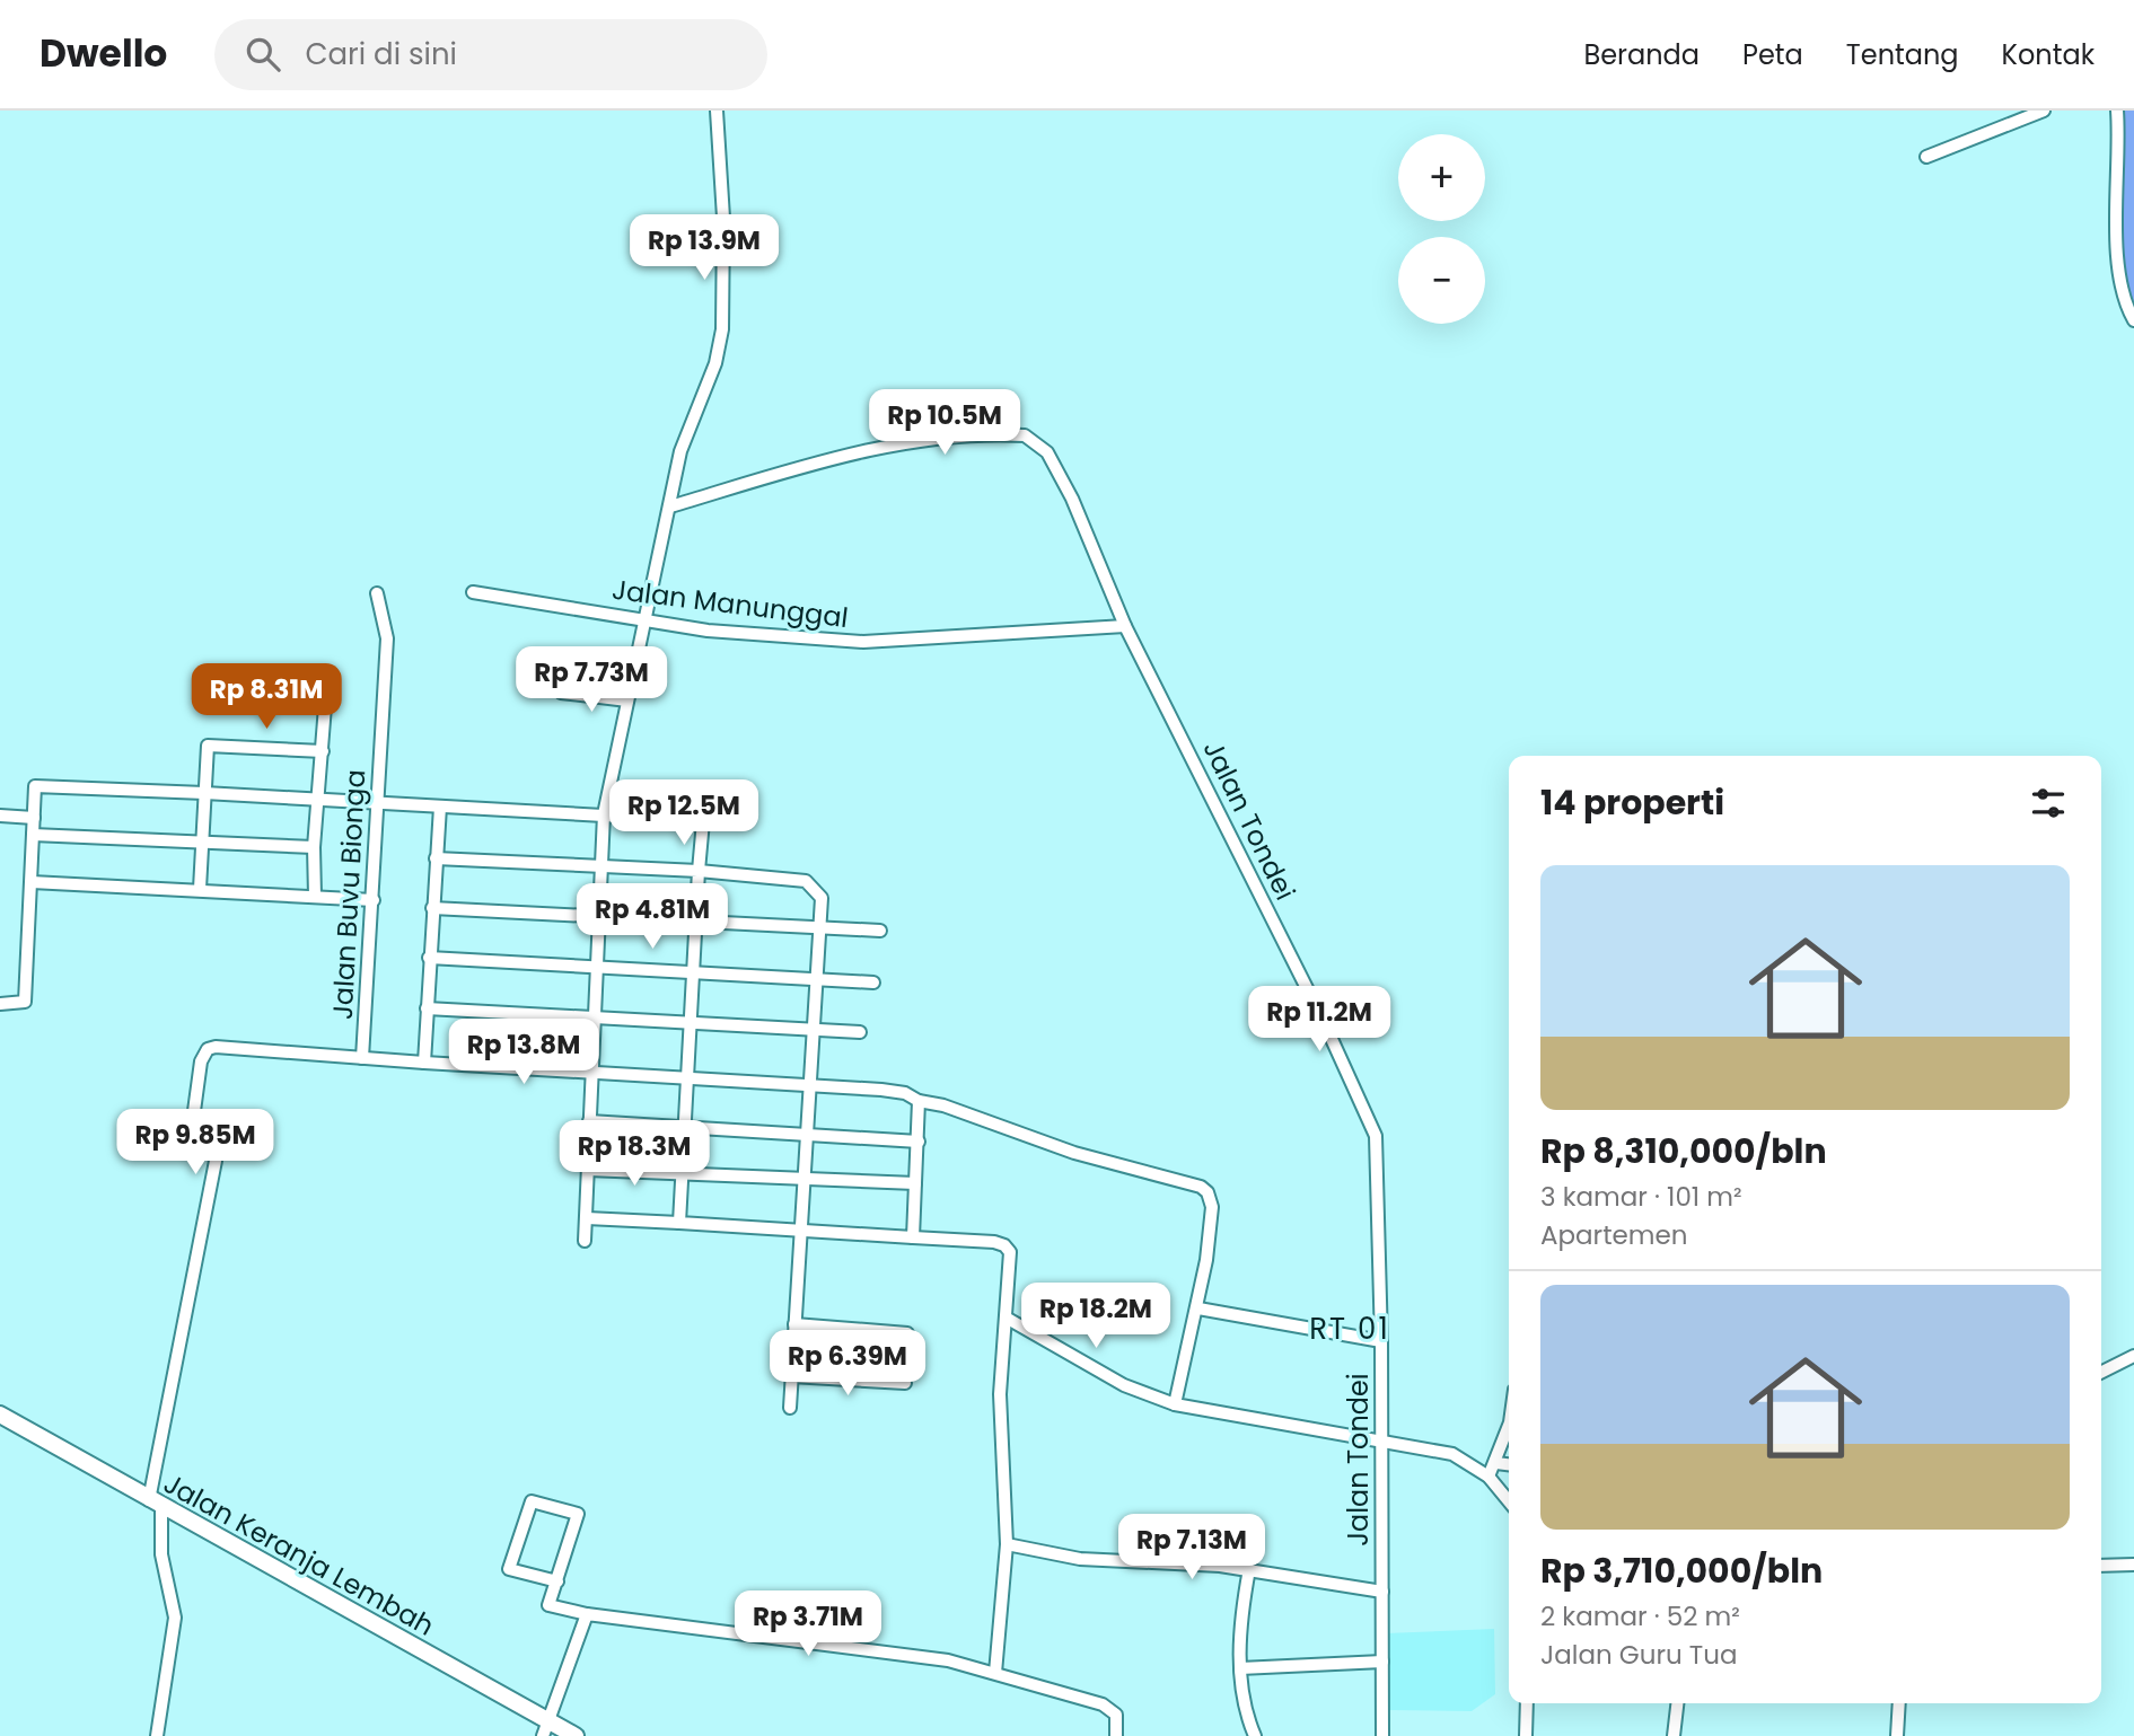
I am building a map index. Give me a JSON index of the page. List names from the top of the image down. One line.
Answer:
{"streets":{"main road":["Jalan Keranja Lembah"],"street":["Jalan Manunggal","Jalan Tondei","Jalan Buvu Bionga"]},"crossings":[["Jalan Manunggal","Jalan Tondei"]],"districts":["RT 01"],"page":{"header":"Dwello","search":"Cari di sini","nav":["Beranda","Peta","Tentang","Kontak"],"map_buttons":["+","−"],"price":["Rp 13.9M","Rp 10.5M","Rp 7.73M","Rp 8.31M","Rp 12.5M","Rp 4.81M","Rp 11.2M","Rp 13.8M","Rp 9.85M","Rp 18.3M","Rp 18.2M","Rp 6.39M","Rp 7.13M","Rp 3.71M"],"heading":"14 properti","list":[{"name":"Rp 8,310,000/bln","note":"3 kamar · 101 m² · Apartemen"},{"name":"Rp 3,710,000/bln","note":"2 kamar · 52 m² · Jalan Guru Tua"}]}}
